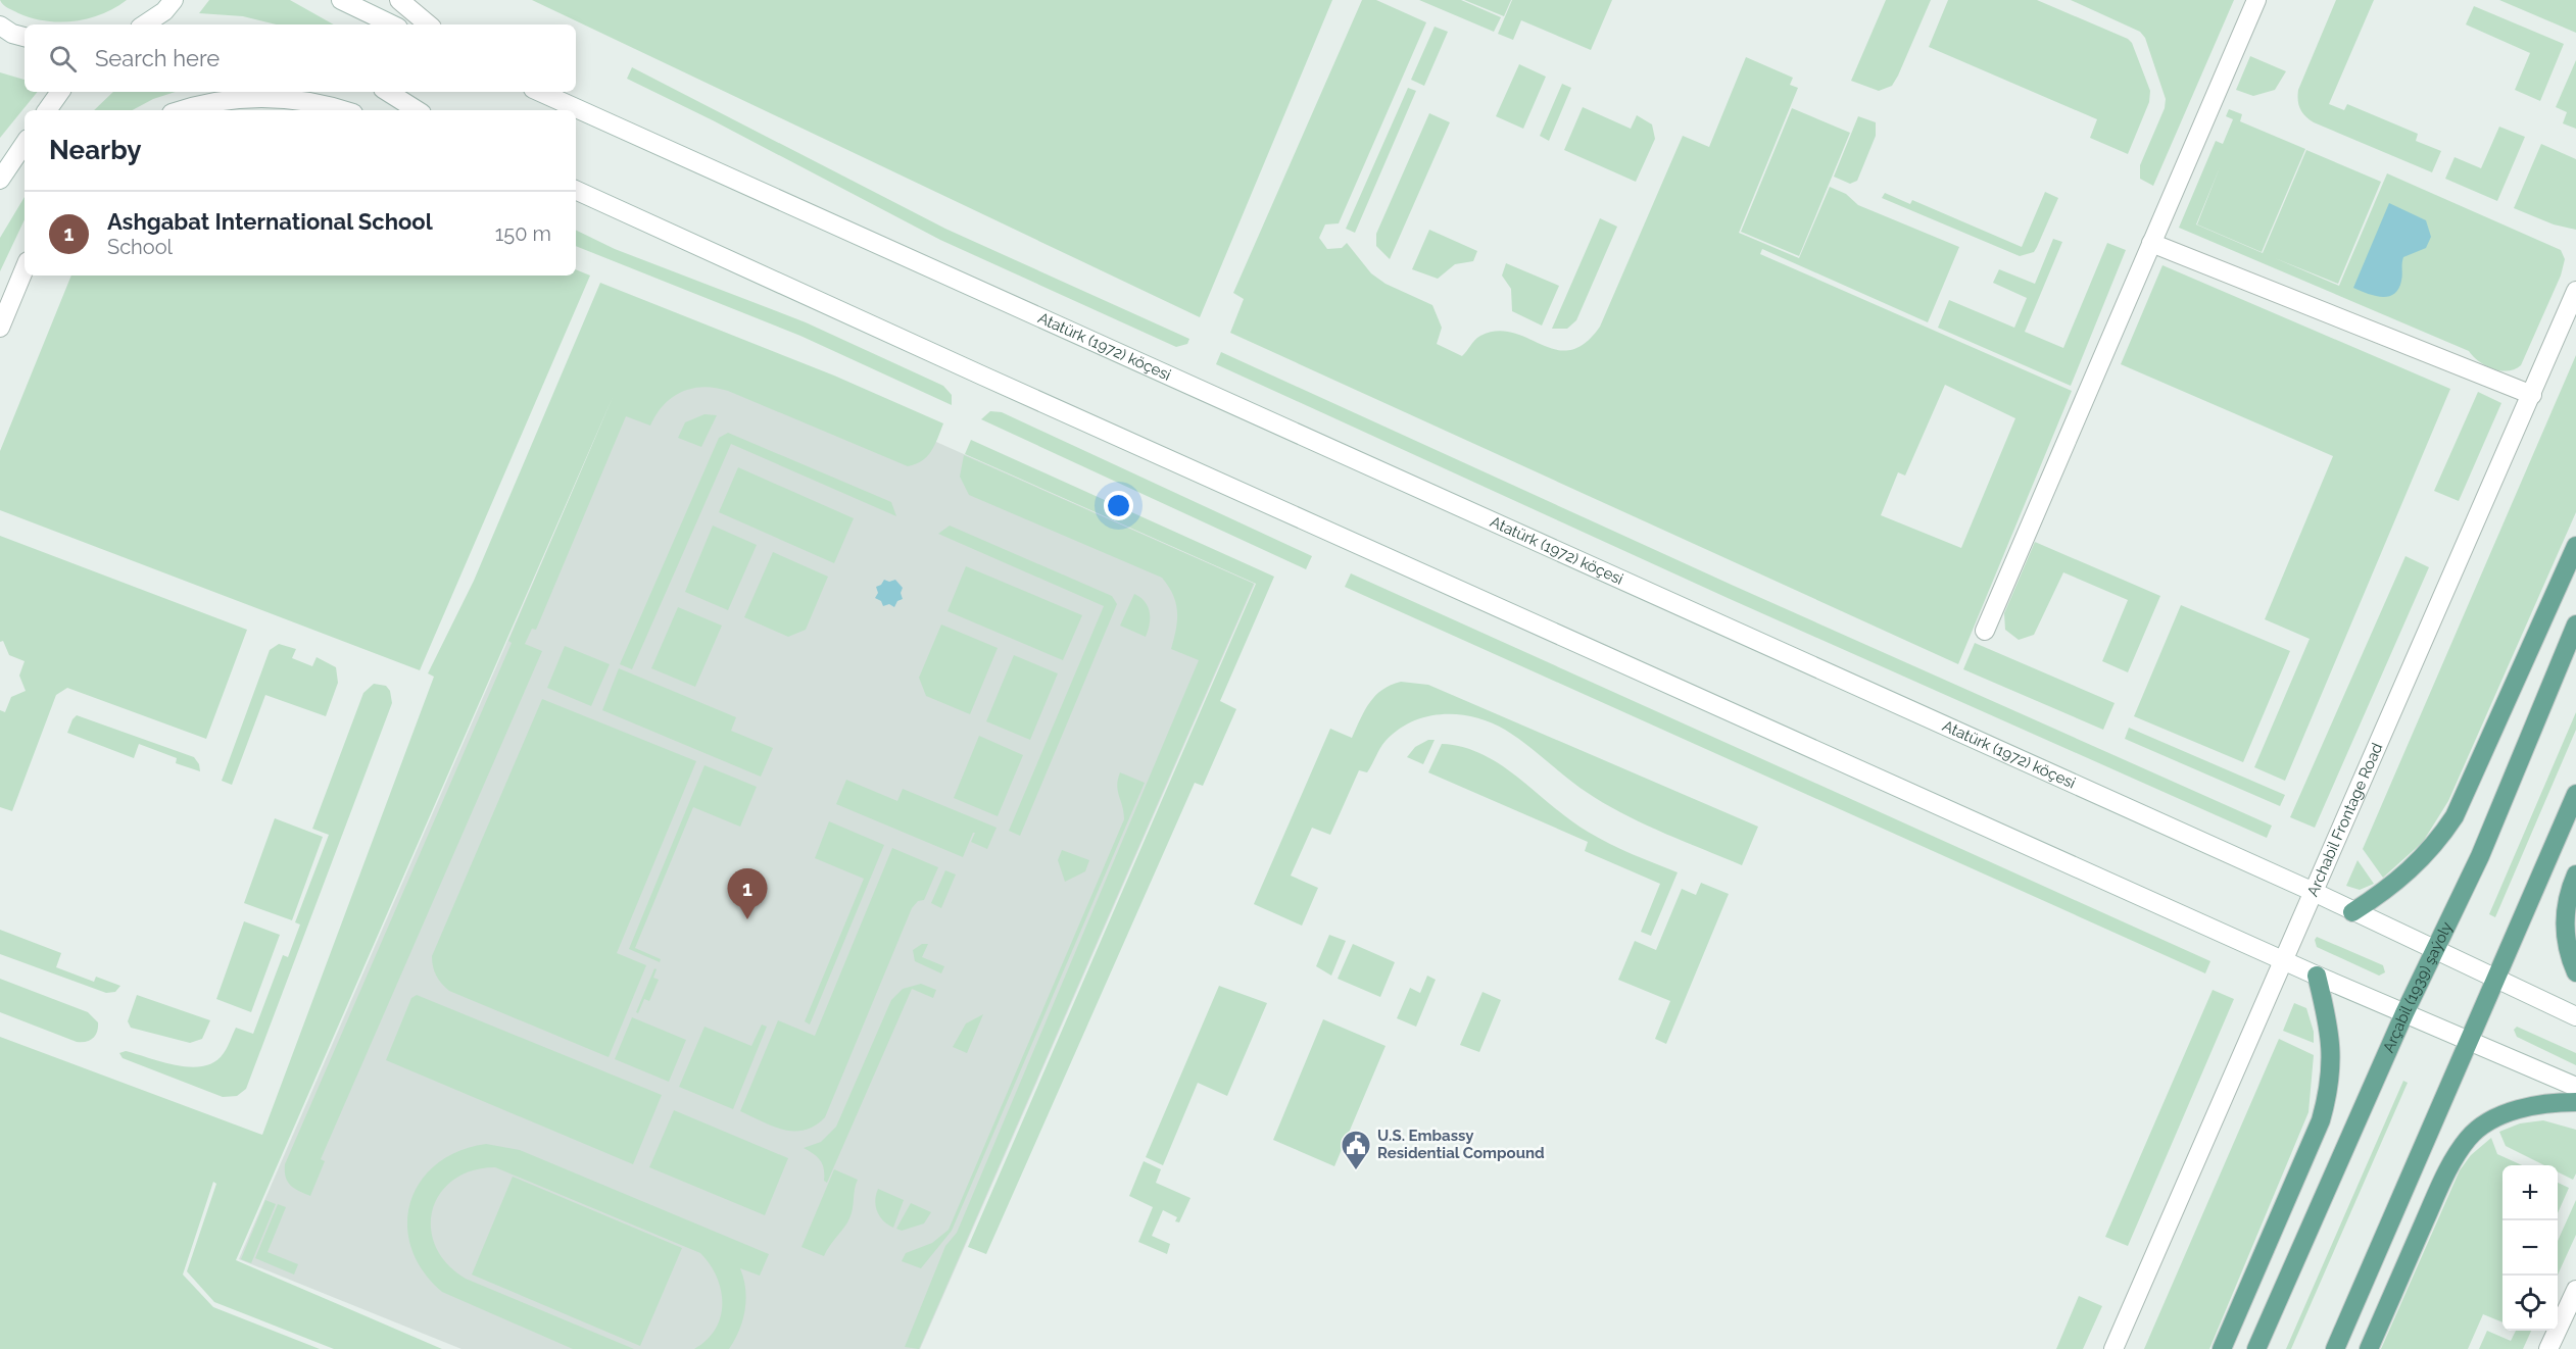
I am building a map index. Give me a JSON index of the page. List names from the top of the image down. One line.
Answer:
{"streets":{"main road":["Atatürk (1972) köçesi","Archabil Frontage Road","Arçabil (1939) şaýoly"]},"crossings":[["Atatürk (1972) köçesi","Archabil Frontage Road"],["Atatürk (1972) köçesi","Arçabil (1939) şaýoly"]],"places":{"public building":["U.S. Embassy Residential Compound"]},"page":{"search":"Search here","heading":"Nearby","list":[{"mark":"1","name":"Ashgabat International School","note":"School","value":"150 m"}],"pins":"1","map_buttons":["+","−"]}}
